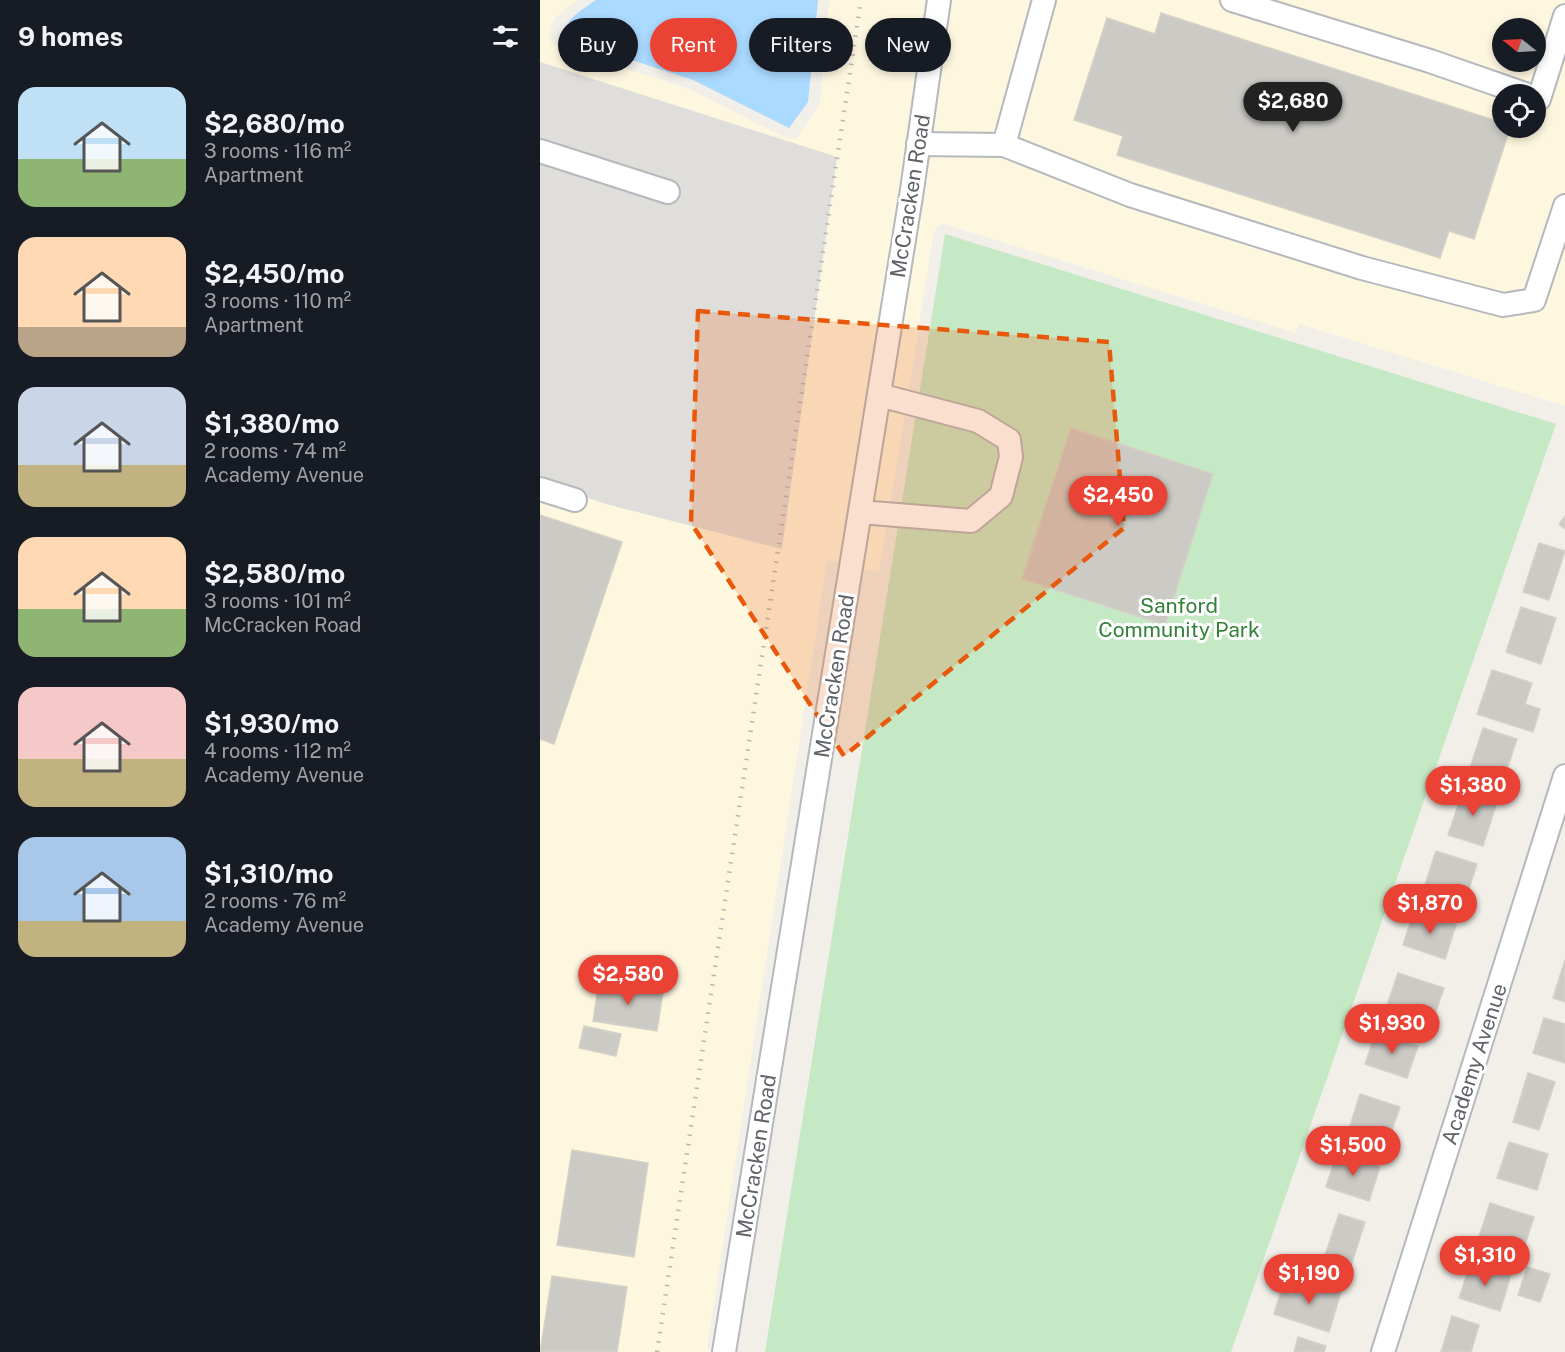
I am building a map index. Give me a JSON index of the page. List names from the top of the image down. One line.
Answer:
{"streets":{"street":["McCracken Road","Academy Avenue"]},"parks":["Sanford Community Park"],"north":"left","page":{"heading":"9 homes","chip":["Buy","Rent","Filters","New"],"list":[{"name":"$2,680/mo","note":"3 rooms · 116 m² · Apartment"},{"name":"$2,450/mo","note":"3 rooms · 110 m² · Apartment"},{"name":"$1,380/mo","note":"2 rooms · 74 m² · Academy Avenue"},{"name":"$2,580/mo","note":"3 rooms · 101 m² · McCracken Road"},{"name":"$1,930/mo","note":"4 rooms · 112 m² · Academy Avenue"},{"name":"$1,310/mo","note":"2 rooms · 76 m² · Academy Avenue"}],"price":["$2,680","$2,450","$1,380","$1,870","$2,580","$1,930","$1,500","$1,310","$1,190"]}}
